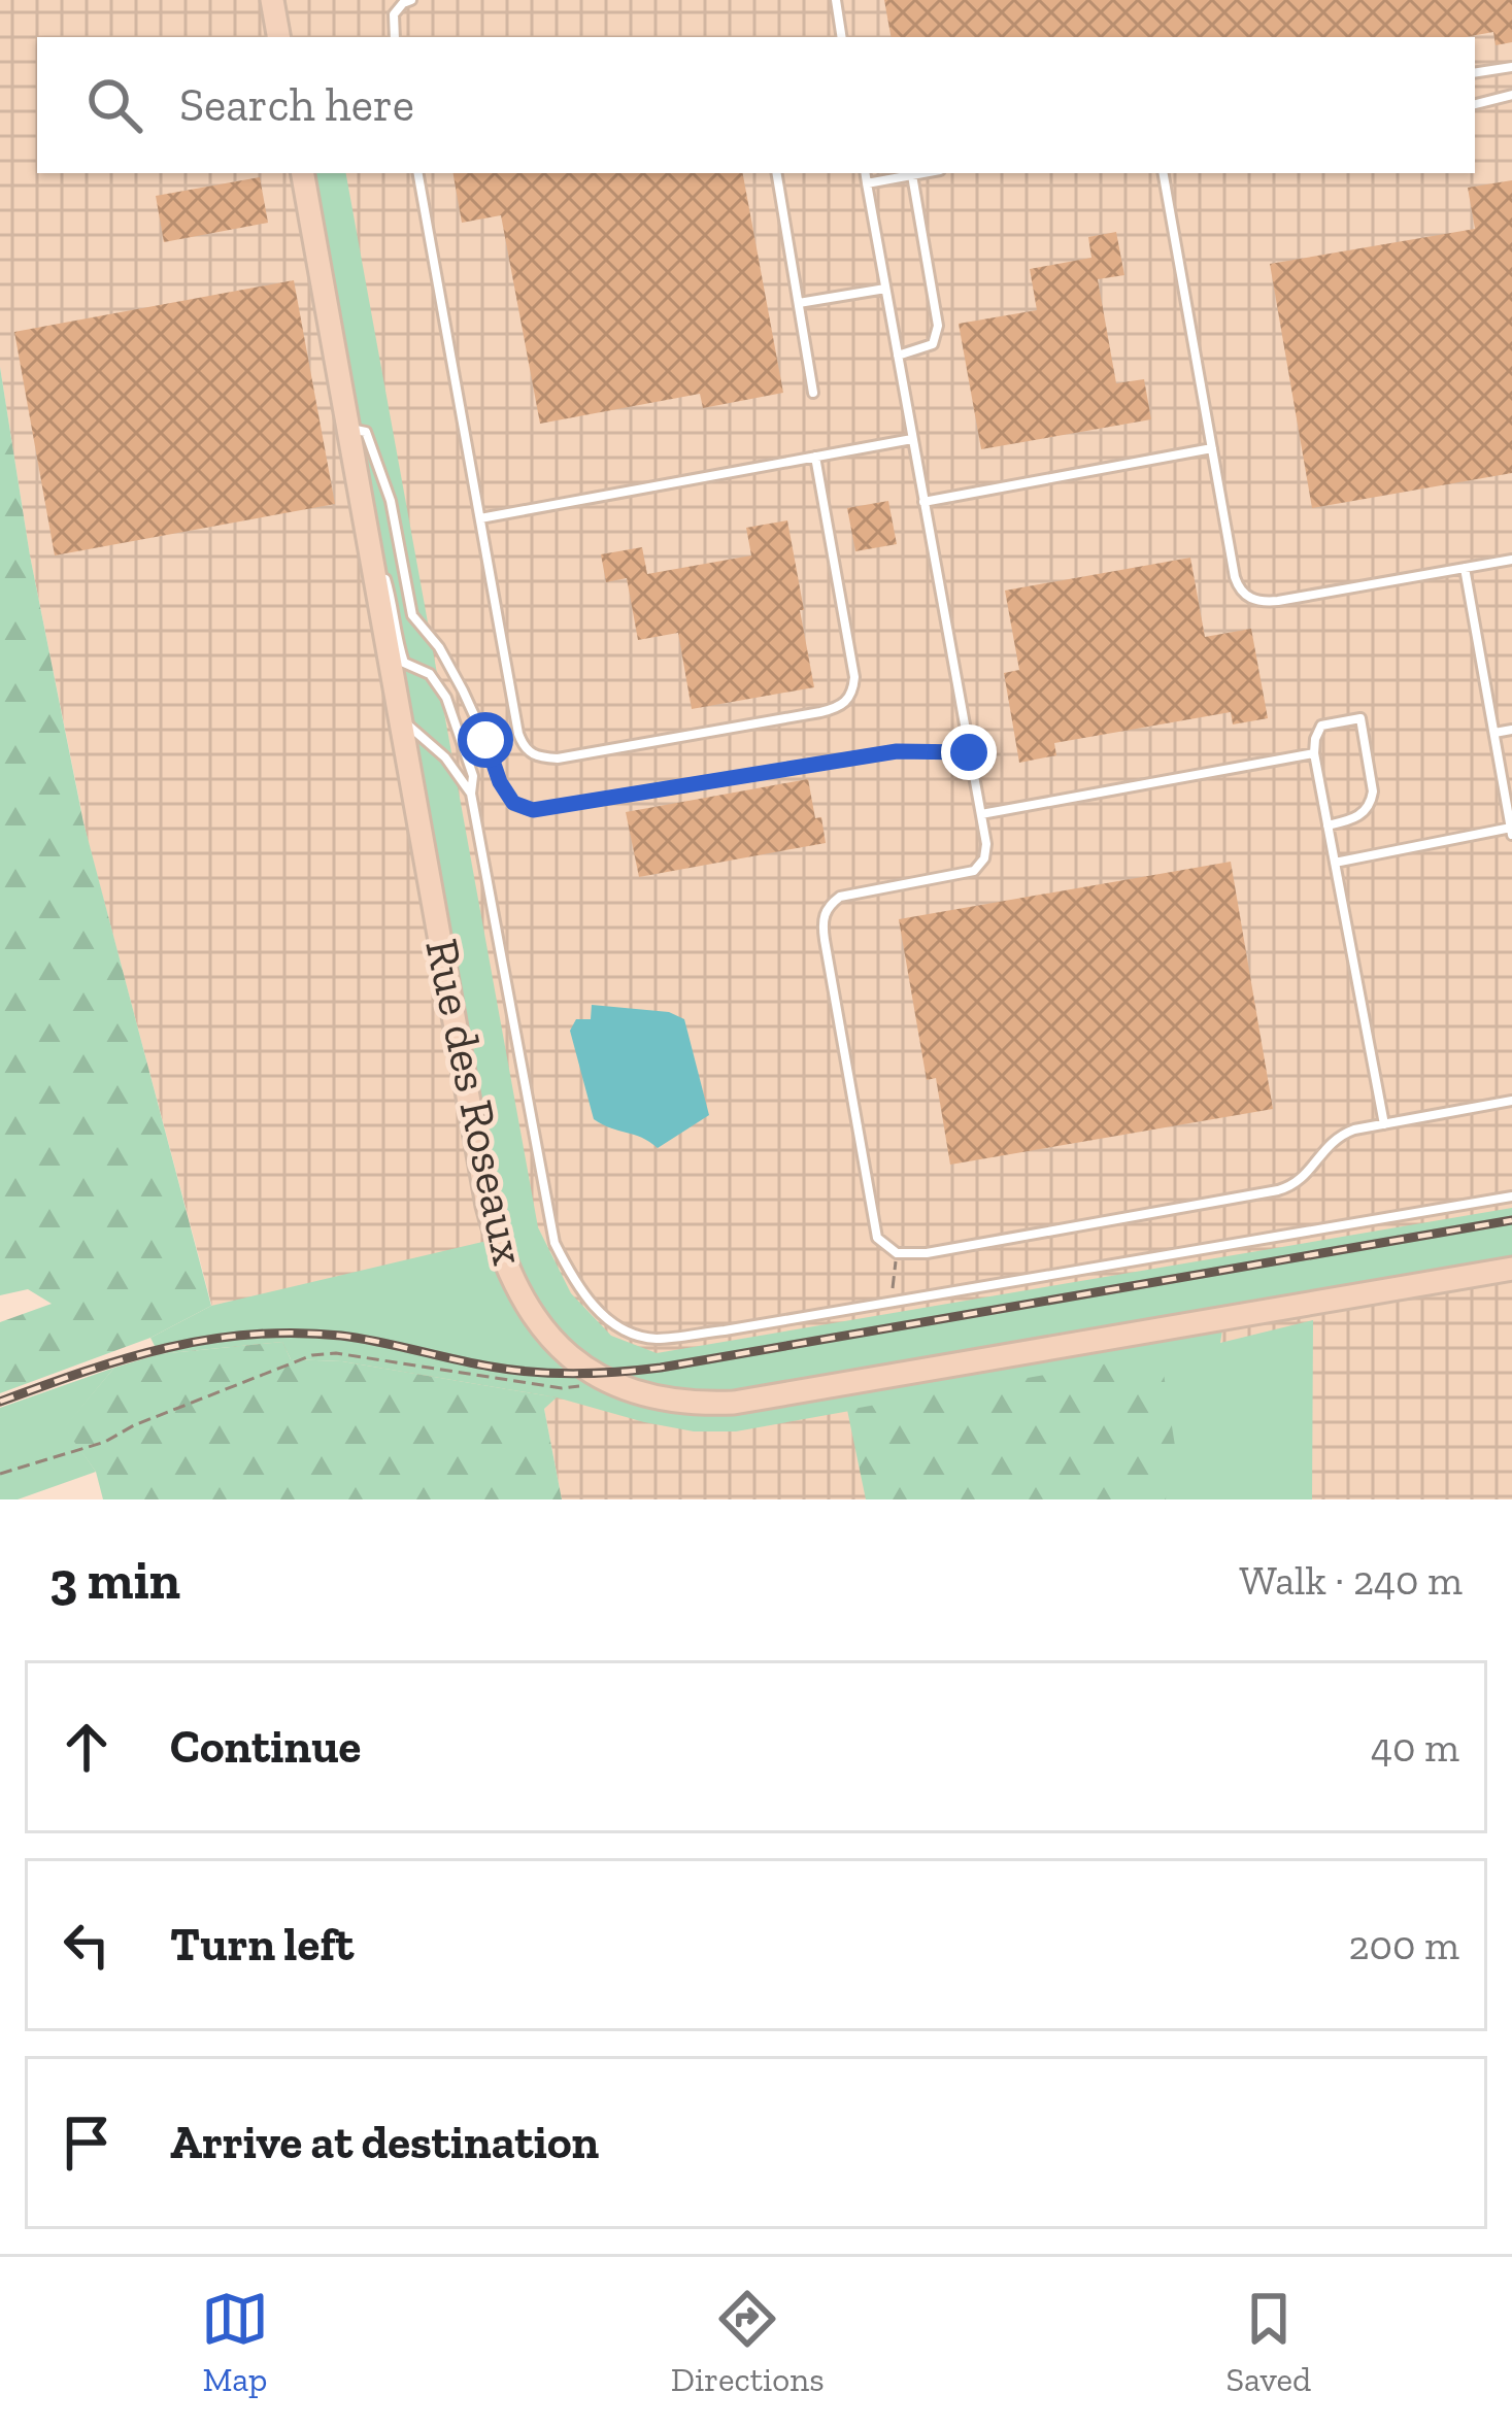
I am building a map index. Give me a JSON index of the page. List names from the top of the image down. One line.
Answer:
{"streets":{"street":["Rue des Roseaux"]},"page":{"search":"Search here","heading":["3 min","Walk · 240 m"],"list":[["Continue","40 m"],["Turn left","200 m"],"Arrive at destination"],"nav":["Map","Directions","Saved"]}}
